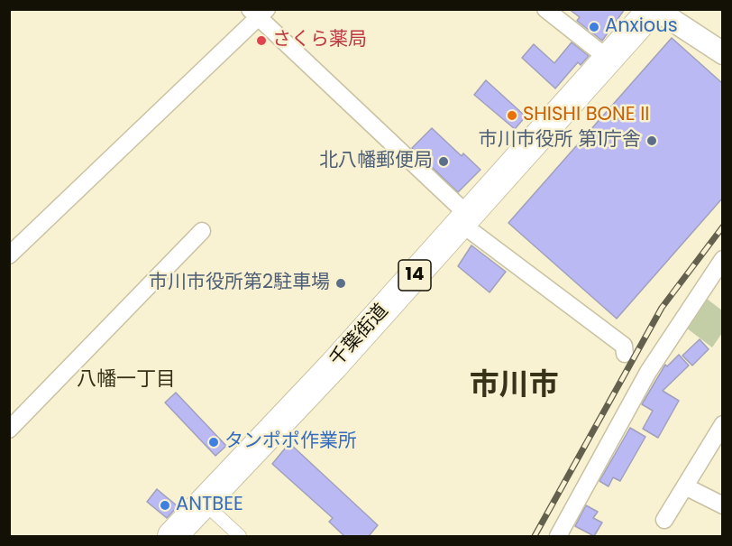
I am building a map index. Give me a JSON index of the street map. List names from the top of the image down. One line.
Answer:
{"streets":{"highway":["14","千葉街道"]},"districts":["八幡一丁目","市川市"],"places":["Anxious","さくら薬局","SHISHI BONE II","市川市役所 第1庁舎","北八幡郵便局","市川市役所第2駐車場","タンポポ作業所","ANTBEE"]}
